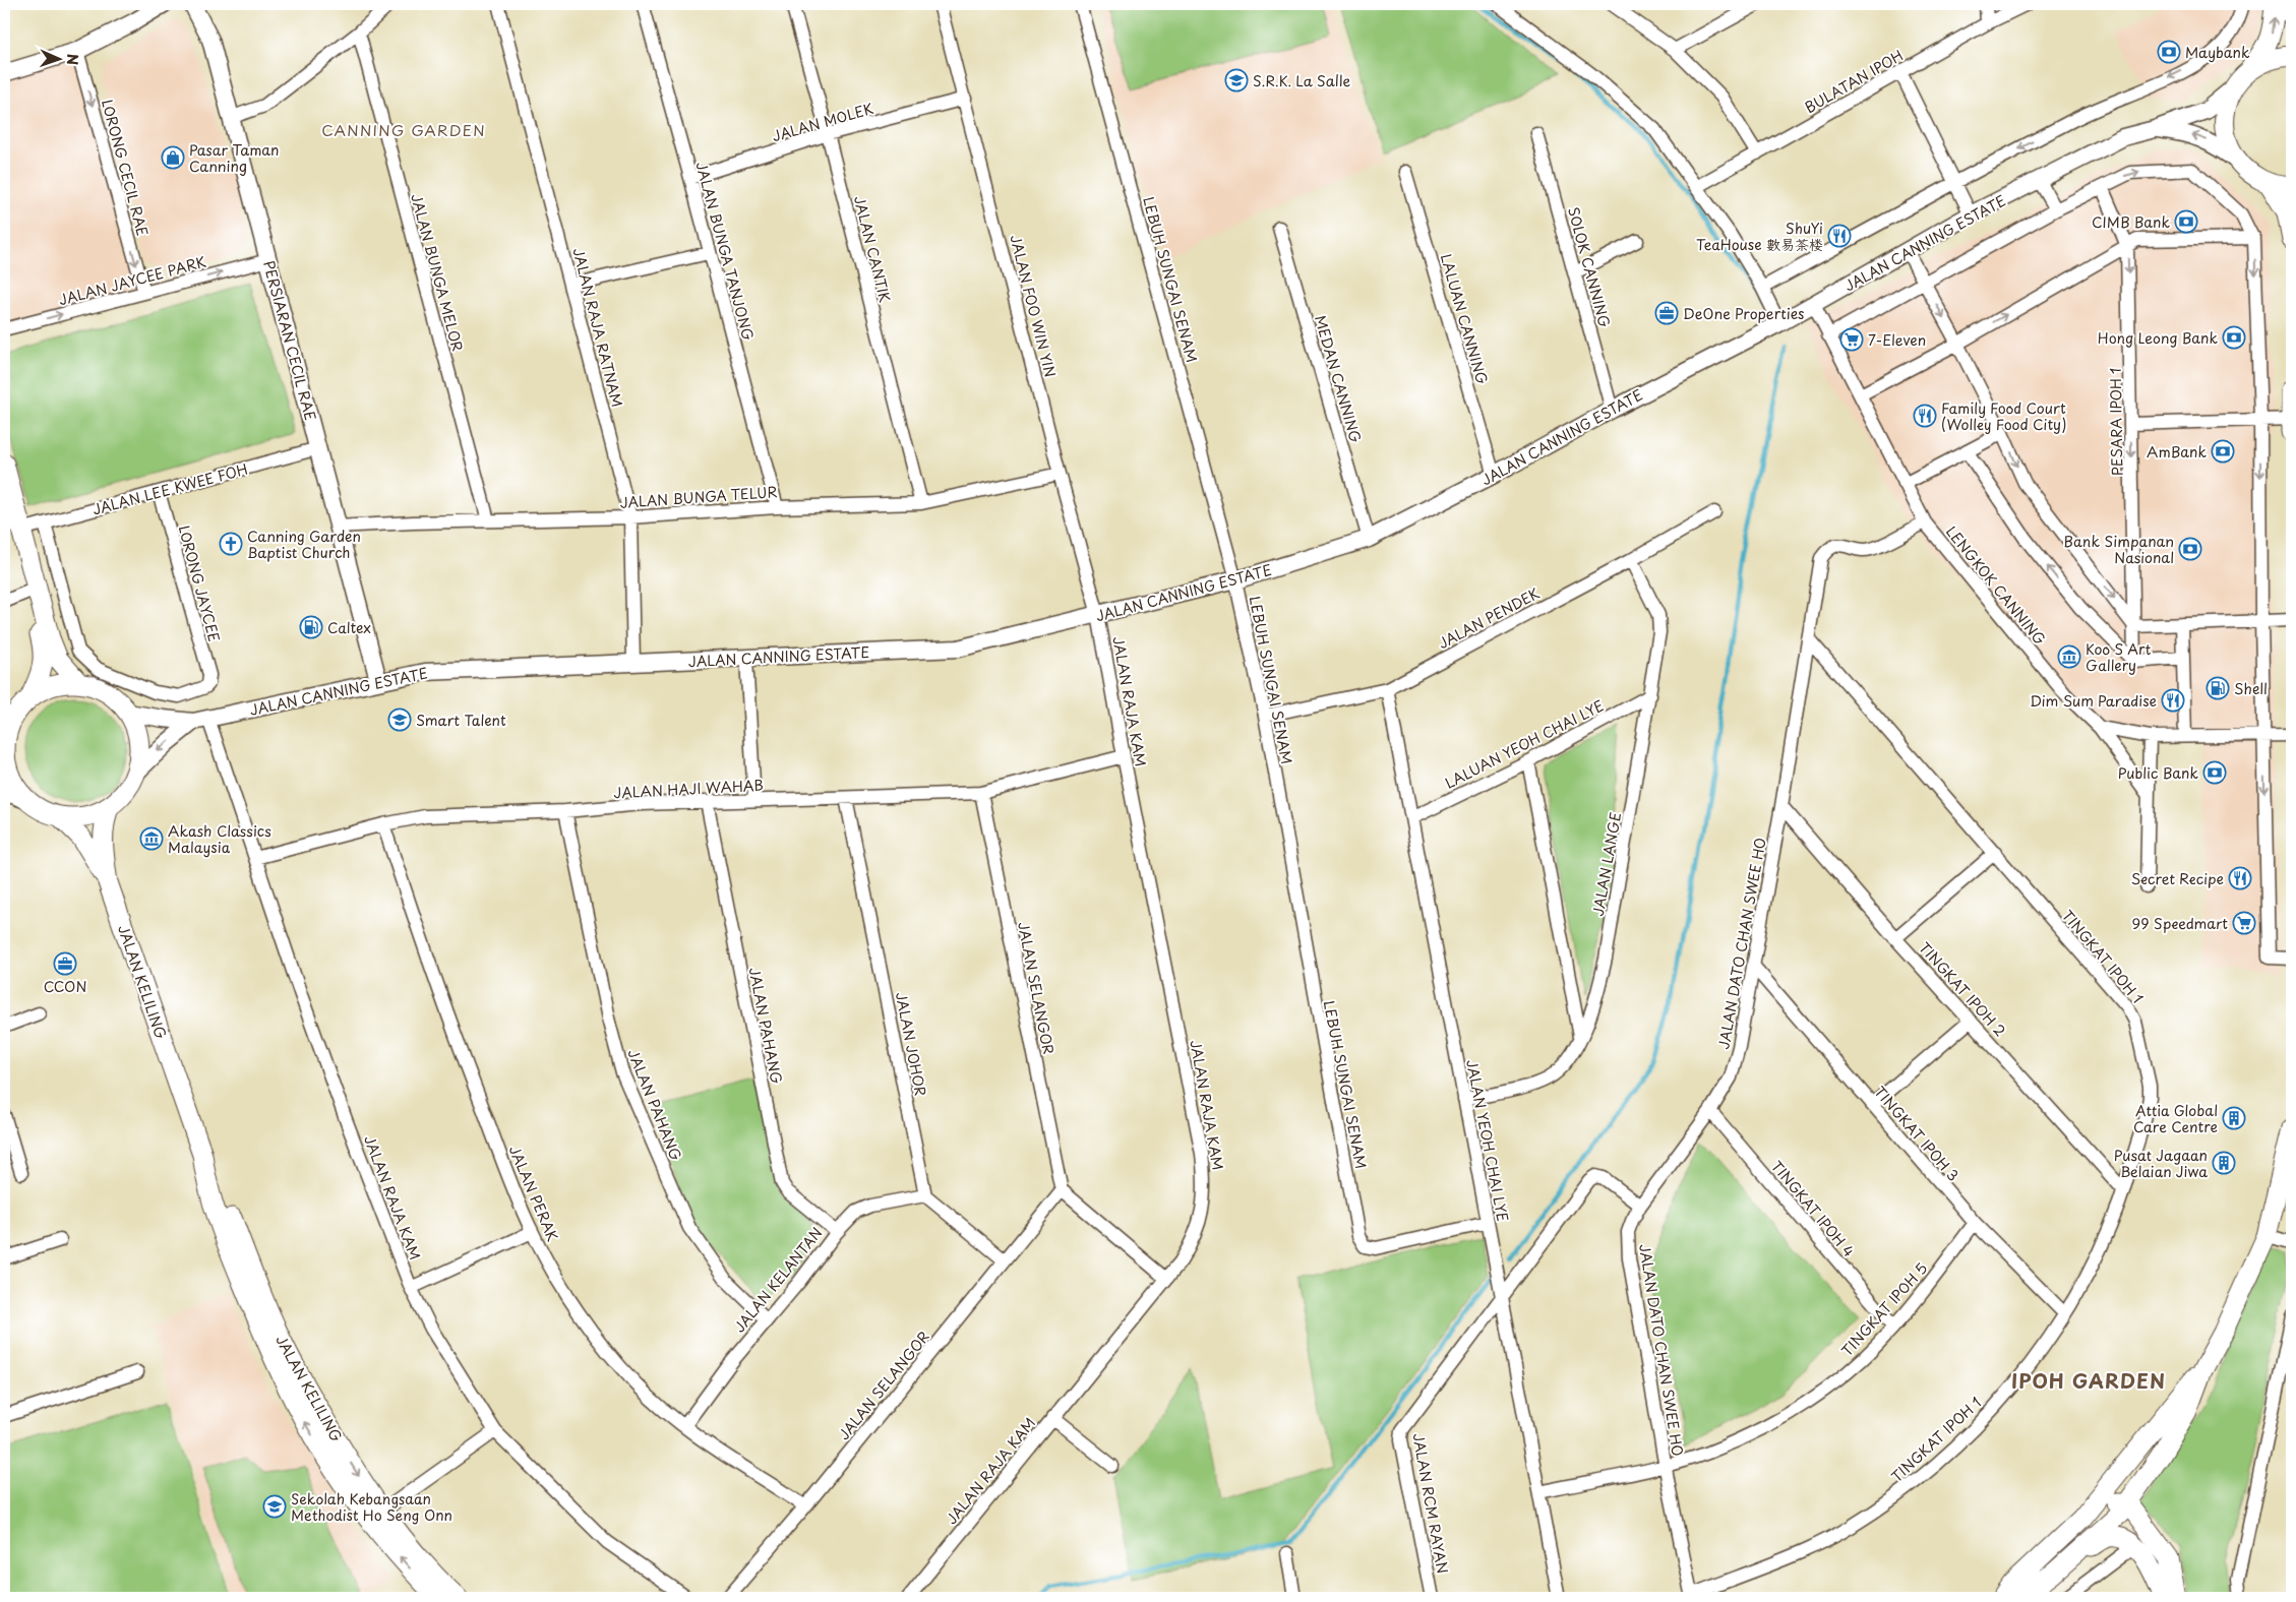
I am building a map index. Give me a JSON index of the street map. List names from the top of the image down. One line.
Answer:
{"streets":{"main road":["JALAN KELILING"],"street":["BULATAN IPOH","JALAN MOLEK","LORONG CECIL RAE","JALAN CANNING ESTATE","JALAN CANTIK","JALAN BUNGA TANJONG","SOLOK CANNING","JALAN BUNGA MELOR","LEBUH SUNGAI SENAM","JALAN JAYCEE PARK","JALAN FOO WIN YIN","LALUAN CANNING","JALAN RAJA RATNAM","PERSIARAN CECIL RAE","MEDAN CANNING","PESARA IPOH 1","JALAN LEE KWEE FOH","JALAN BUNGA TELUR","LORONG JAYCEE","LENGKOK CANNING","JALAN PENDEK","JALAN RAJA KAM","LALUAN YEOH CHAI LYE","JALAN HAJI WAHAB","JALAN LANGE","JALAN DATO CHAN SWEE HO","TINGKAT IPOH 1","JALAN SELANGOR","TINGKAT IPOH 2","JALAN PAHANG","JALAN JOHOR","TINGKAT IPOH 3","JALAN YEOH CHAI LYE","JALAN PERAK","TINGKAT IPOH 4","JALAN KELANTAN","TINGKAT IPOH 5","JALAN RCM RAYAN"]},"crossings":[["JALAN MOLEK","JALAN CANTIK"],["JALAN MOLEK","JALAN BUNGA TANJONG"],["JALAN MOLEK","JALAN FOO WIN YIN"],["LORONG CECIL RAE","JALAN JAYCEE PARK"],["JALAN CANNING ESTATE","SOLOK CANNING"],["JALAN CANNING ESTATE","LEBUH SUNGAI SENAM"],["JALAN CANNING ESTATE","JALAN FOO WIN YIN"],["JALAN CANNING ESTATE","LALUAN CANNING"],["JALAN CANNING ESTATE","JALAN RAJA RATNAM"],["JALAN CANNING ESTATE","PERSIARAN CECIL RAE"],["JALAN CANNING ESTATE","MEDAN CANNING"],["JALAN CANNING ESTATE","LENGKOK CANNING"],["JALAN CANNING ESTATE","JALAN RAJA KAM"],["JALAN CANNING ESTATE","JALAN KELILING"],["JALAN CANTIK","JALAN BUNGA TELUR"],["JALAN BUNGA TANJONG","JALAN BUNGA TELUR"],["JALAN BUNGA MELOR","JALAN BUNGA TELUR"],["LEBUH SUNGAI SENAM","JALAN PENDEK"],["LEBUH SUNGAI SENAM","JALAN YEOH CHAI LYE"],["JALAN JAYCEE PARK","PERSIARAN CECIL RAE"],["JALAN FOO WIN YIN","JALAN BUNGA TELUR"],["JALAN FOO WIN YIN","JALAN RAJA KAM"],["JALAN RAJA RATNAM","JALAN BUNGA TELUR"],["PERSIARAN CECIL RAE","JALAN LEE KWEE FOH"],["PERSIARAN CECIL RAE","JALAN BUNGA TELUR"],["JALAN LEE KWEE FOH","LORONG JAYCEE"],["LENGKOK CANNING","JALAN DATO CHAN SWEE HO"],["JALAN PENDEK","JALAN LANGE"],["JALAN PENDEK","JALAN YEOH CHAI LYE"],["JALAN RAJA KAM","JALAN HAJI WAHAB"],["LALUAN YEOH CHAI LYE","JALAN LANGE"],["LALUAN YEOH CHAI LYE","JALAN YEOH CHAI LYE"],["JALAN HAJI WAHAB","JALAN SELANGOR"],["JALAN HAJI WAHAB","JALAN PAHANG"],["JALAN HAJI WAHAB","JALAN JOHOR"],["JALAN HAJI WAHAB","JALAN PERAK"],["JALAN LANGE","JALAN YEOH CHAI LYE"],["JALAN DATO CHAN SWEE HO","TINGKAT IPOH 1"],["JALAN DATO CHAN SWEE HO","TINGKAT IPOH 2"],["JALAN DATO CHAN SWEE HO","TINGKAT IPOH 3"],["JALAN DATO CHAN SWEE HO","TINGKAT IPOH 4"],["JALAN DATO CHAN SWEE HO","TINGKAT IPOH 5"],["JALAN DATO CHAN SWEE HO","JALAN RCM RAYAN"],["TINGKAT IPOH 1","TINGKAT IPOH 2"],["TINGKAT IPOH 1","TINGKAT IPOH 3"],["JALAN SELANGOR","JALAN PERAK"],["JALAN PAHANG","JALAN KELANTAN"],["JALAN JOHOR","JALAN KELANTAN"],["TINGKAT IPOH 3","TINGKAT IPOH 5"],["JALAN YEOH CHAI LYE","TINGKAT IPOH 5"],["JALAN YEOH CHAI LYE","JALAN RCM RAYAN"],["JALAN PERAK","JALAN KELANTAN"],["TINGKAT IPOH 4","TINGKAT IPOH 5"]],"one_way":["LORONG CECIL RAE","JALAN JAYCEE PARK","PESARA IPOH 1"],"districts":["CANNING GARDEN","IPOH GARDEN"],"places":{"bank":["Maybank","CIMB Bank","Hong Leong Bank","AmBank","Bank Simpanan Nasional","Public Bank"],"school or university":["S.R.K. La Salle","Smart Talent","Sekolah Kebangsaan Methodist Ho Seng Onn"],"shop":["Pasar Taman Canning"],"restaurant":["ShuYi TeaHouse 數易茶楼","Family Food Court (Wolley Food City)","Dim Sum Paradise","Secret Recipe"],"office":["DeOne Properties","CCON"],"supermarket":["7-Eleven","99 Speedmart"],"church":["Canning Garden Baptist Church"],"fuel station":["Caltex","Shell"],"museum":["Koo S Art Gallery","Akash Classics Malaysia"],"building":["Attia Global Care Centre","Pusat Jagaan Belaian Jiwa"]},"north":"right"}
